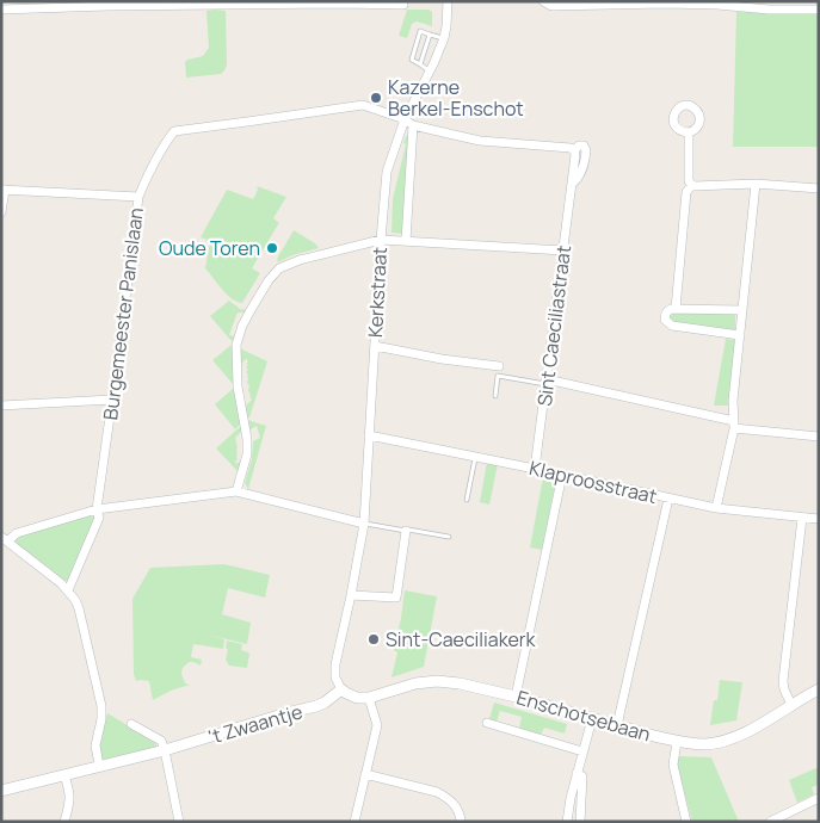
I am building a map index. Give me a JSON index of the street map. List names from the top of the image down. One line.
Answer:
{"streets":{"street":["Kerkstraat","Burgemeester Panislaan","Sint Caeciliastraat","Klaproosstraat","Enschotsebaan","'t Zwaantje"]},"crossings":[["Kerkstraat","Burgemeester Panislaan"],["Kerkstraat","Sint Caeciliastraat"],["Kerkstraat","Klaproosstraat"],["Kerkstraat","'t Zwaantje"],["Sint Caeciliastraat","Klaproosstraat"]],"places":["Kazerne Berkel-Enschot","Oude Toren","Sint-Caeciliakerk"]}
